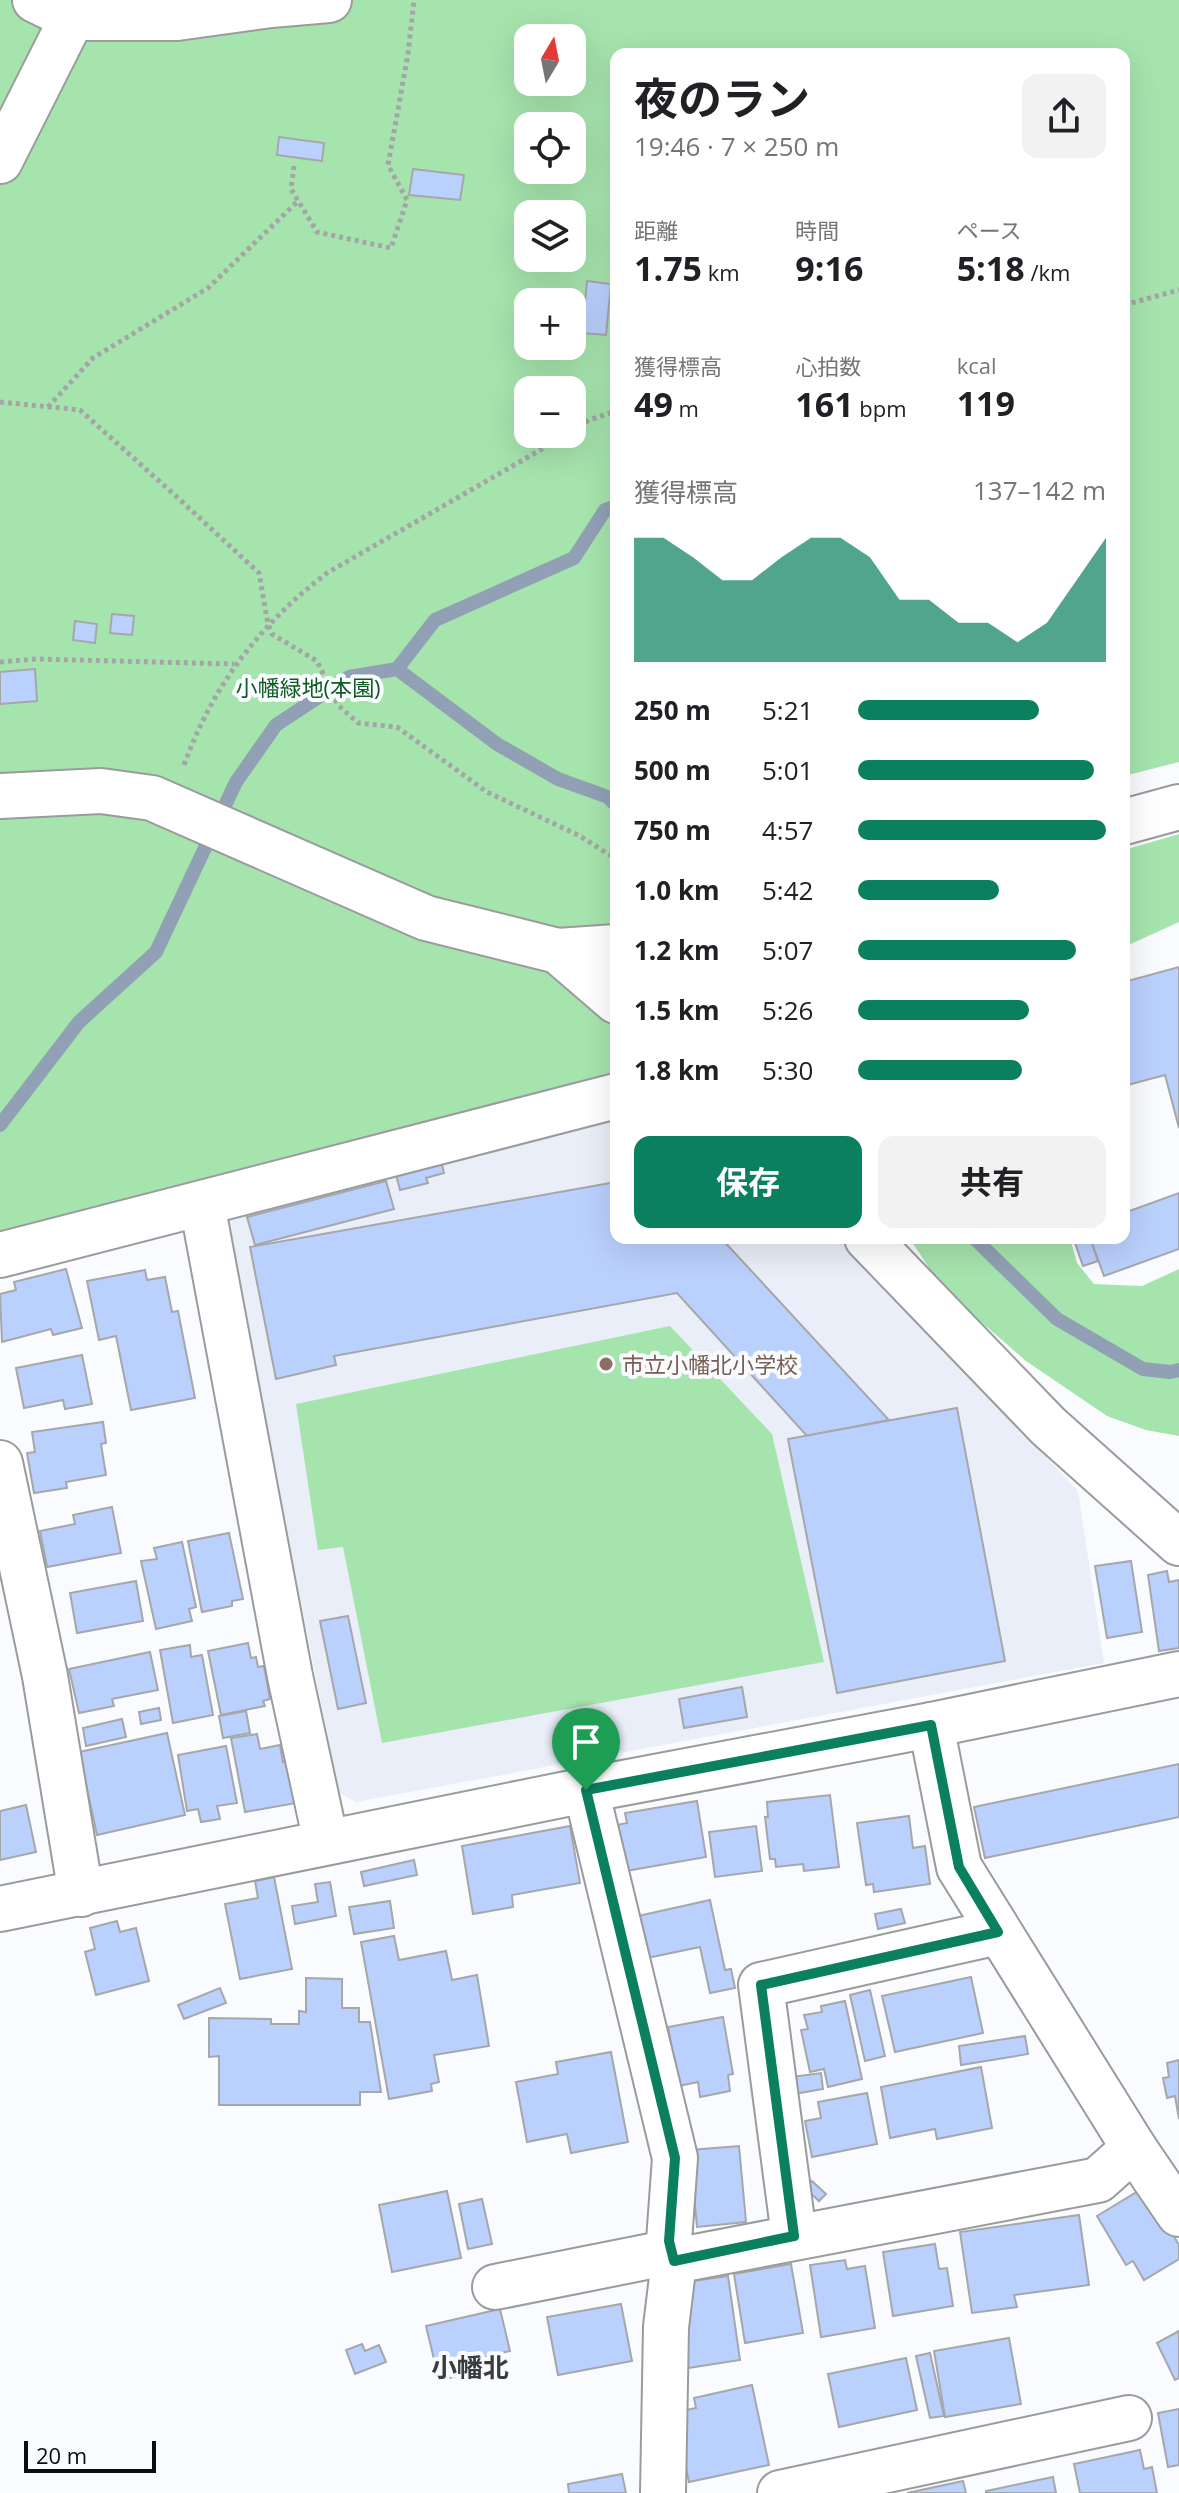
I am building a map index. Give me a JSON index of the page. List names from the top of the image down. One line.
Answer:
{"districts":["小幡北"],"parks":["小幡緑地(本園)"],"places":["市立小幡北小学校"],"scale_bar":"20 m","north":"top","page":{"map_buttons":["+","−"],"heading":["夜のラン","19:46 · 7 × 250 m"],"stats":[["距離","1.75 km"],["時間","9:16"],["ペース","5:18 /km"],["獲得標高","49 m"],["心拍数","161 bpm"],["kcal","119"]],"chart":["獲得標高","137–142 m"],"list":[{"name":"250 m","note":"5:21"},{"name":"500 m","note":"5:01"},{"name":"750 m","note":"4:57"},{"name":"1.0 km","note":"5:42"},{"name":"1.2 km","note":"5:07"},{"name":"1.5 km","note":"5:26"},{"name":"1.8 km","note":"5:30"}],"buttons":["保存","共有"],"scale":"20 m"}}
